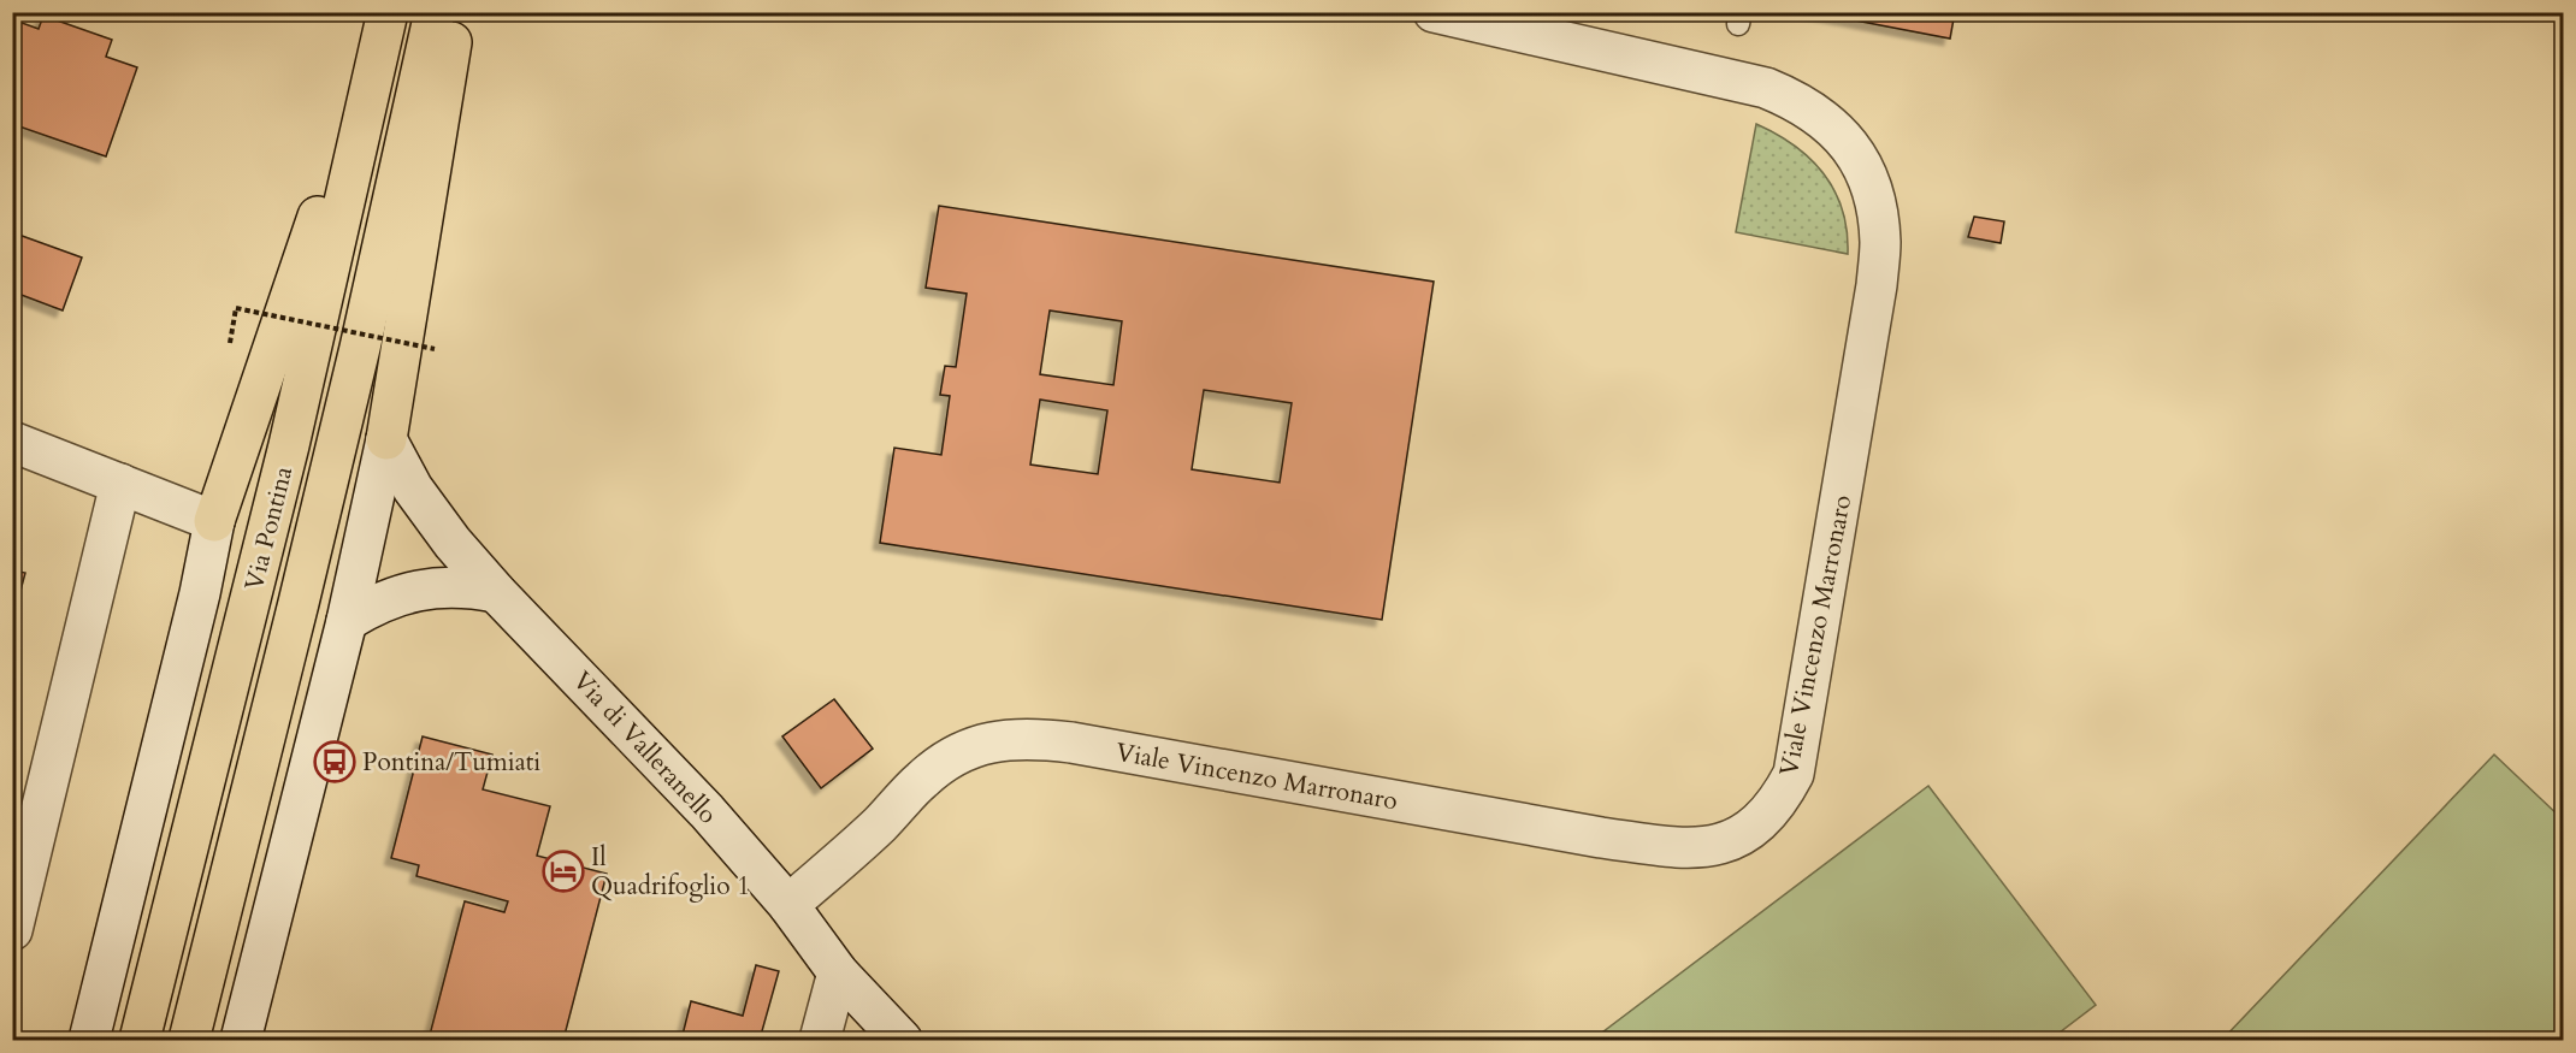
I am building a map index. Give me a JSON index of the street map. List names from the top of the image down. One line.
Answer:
{"streets":{"highway":["Via Pontina"],"street":["Viale Vincenzo Marronaro","Via di Valleranello"]},"crossings":[["Viale Vincenzo Marronaro","Via di Valleranello"]],"places":{"bus stop":["Pontina/Tumiati"],"hotel":["Il Quadrifoglio 1"]}}
